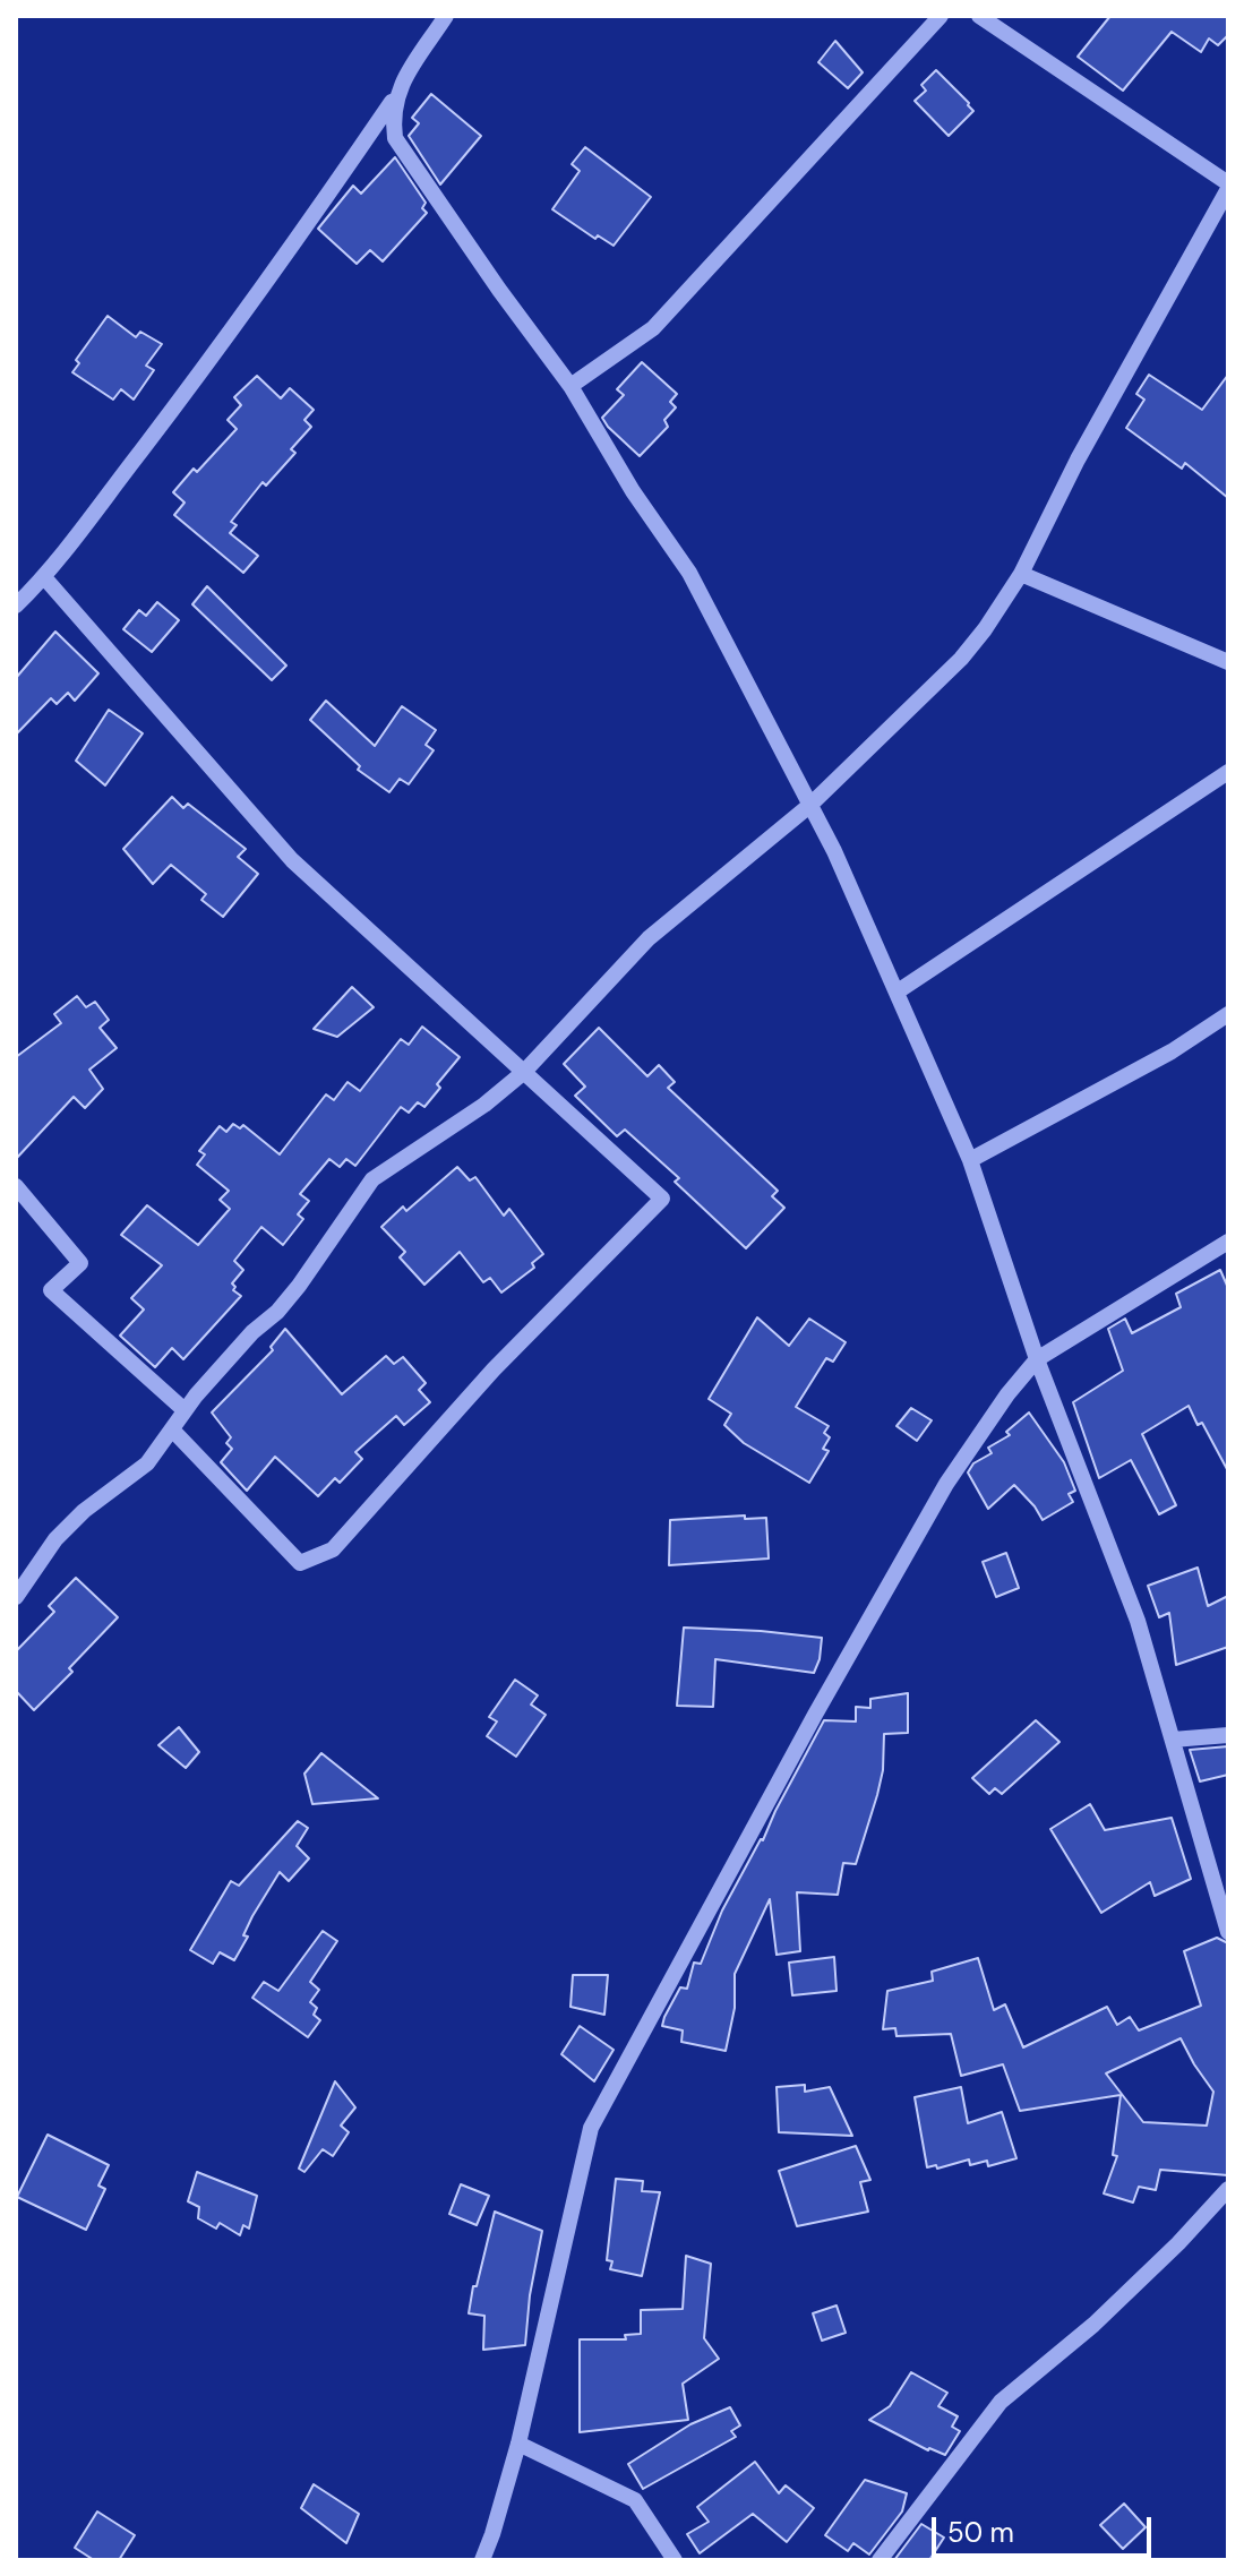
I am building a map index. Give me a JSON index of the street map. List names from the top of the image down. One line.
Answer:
{"scale_bar":"50 m"}
